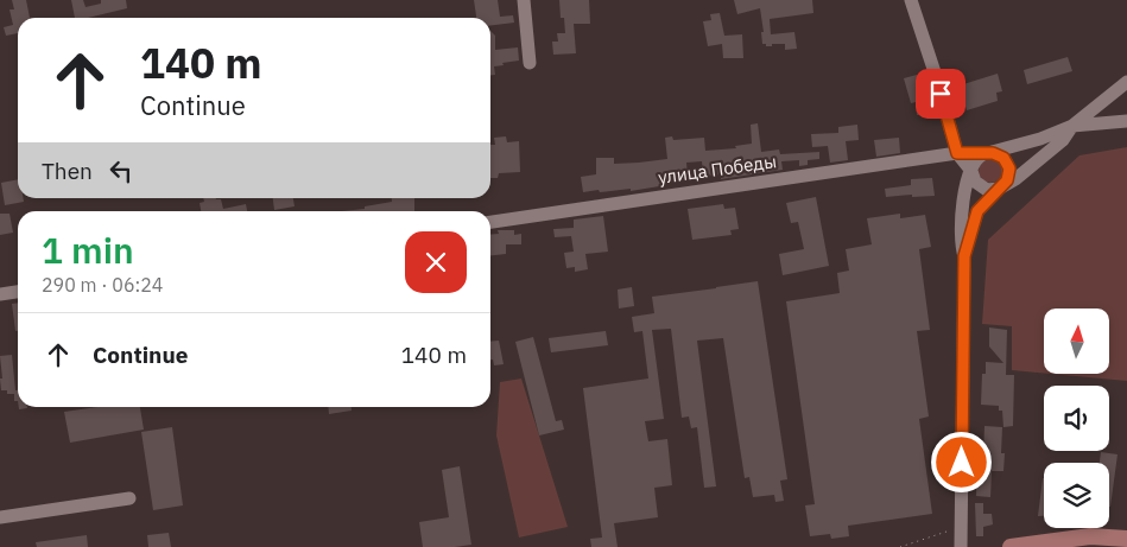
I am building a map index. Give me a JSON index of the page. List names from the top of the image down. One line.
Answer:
{"streets":{"street":["улица Победы"]},"north":"top","page":{"turn":["140 m","Continue"],"then":"Then","heading":["1 min","290 m · 06:24"],"list":[{"name":"Continue","value":"140 m"}]}}
